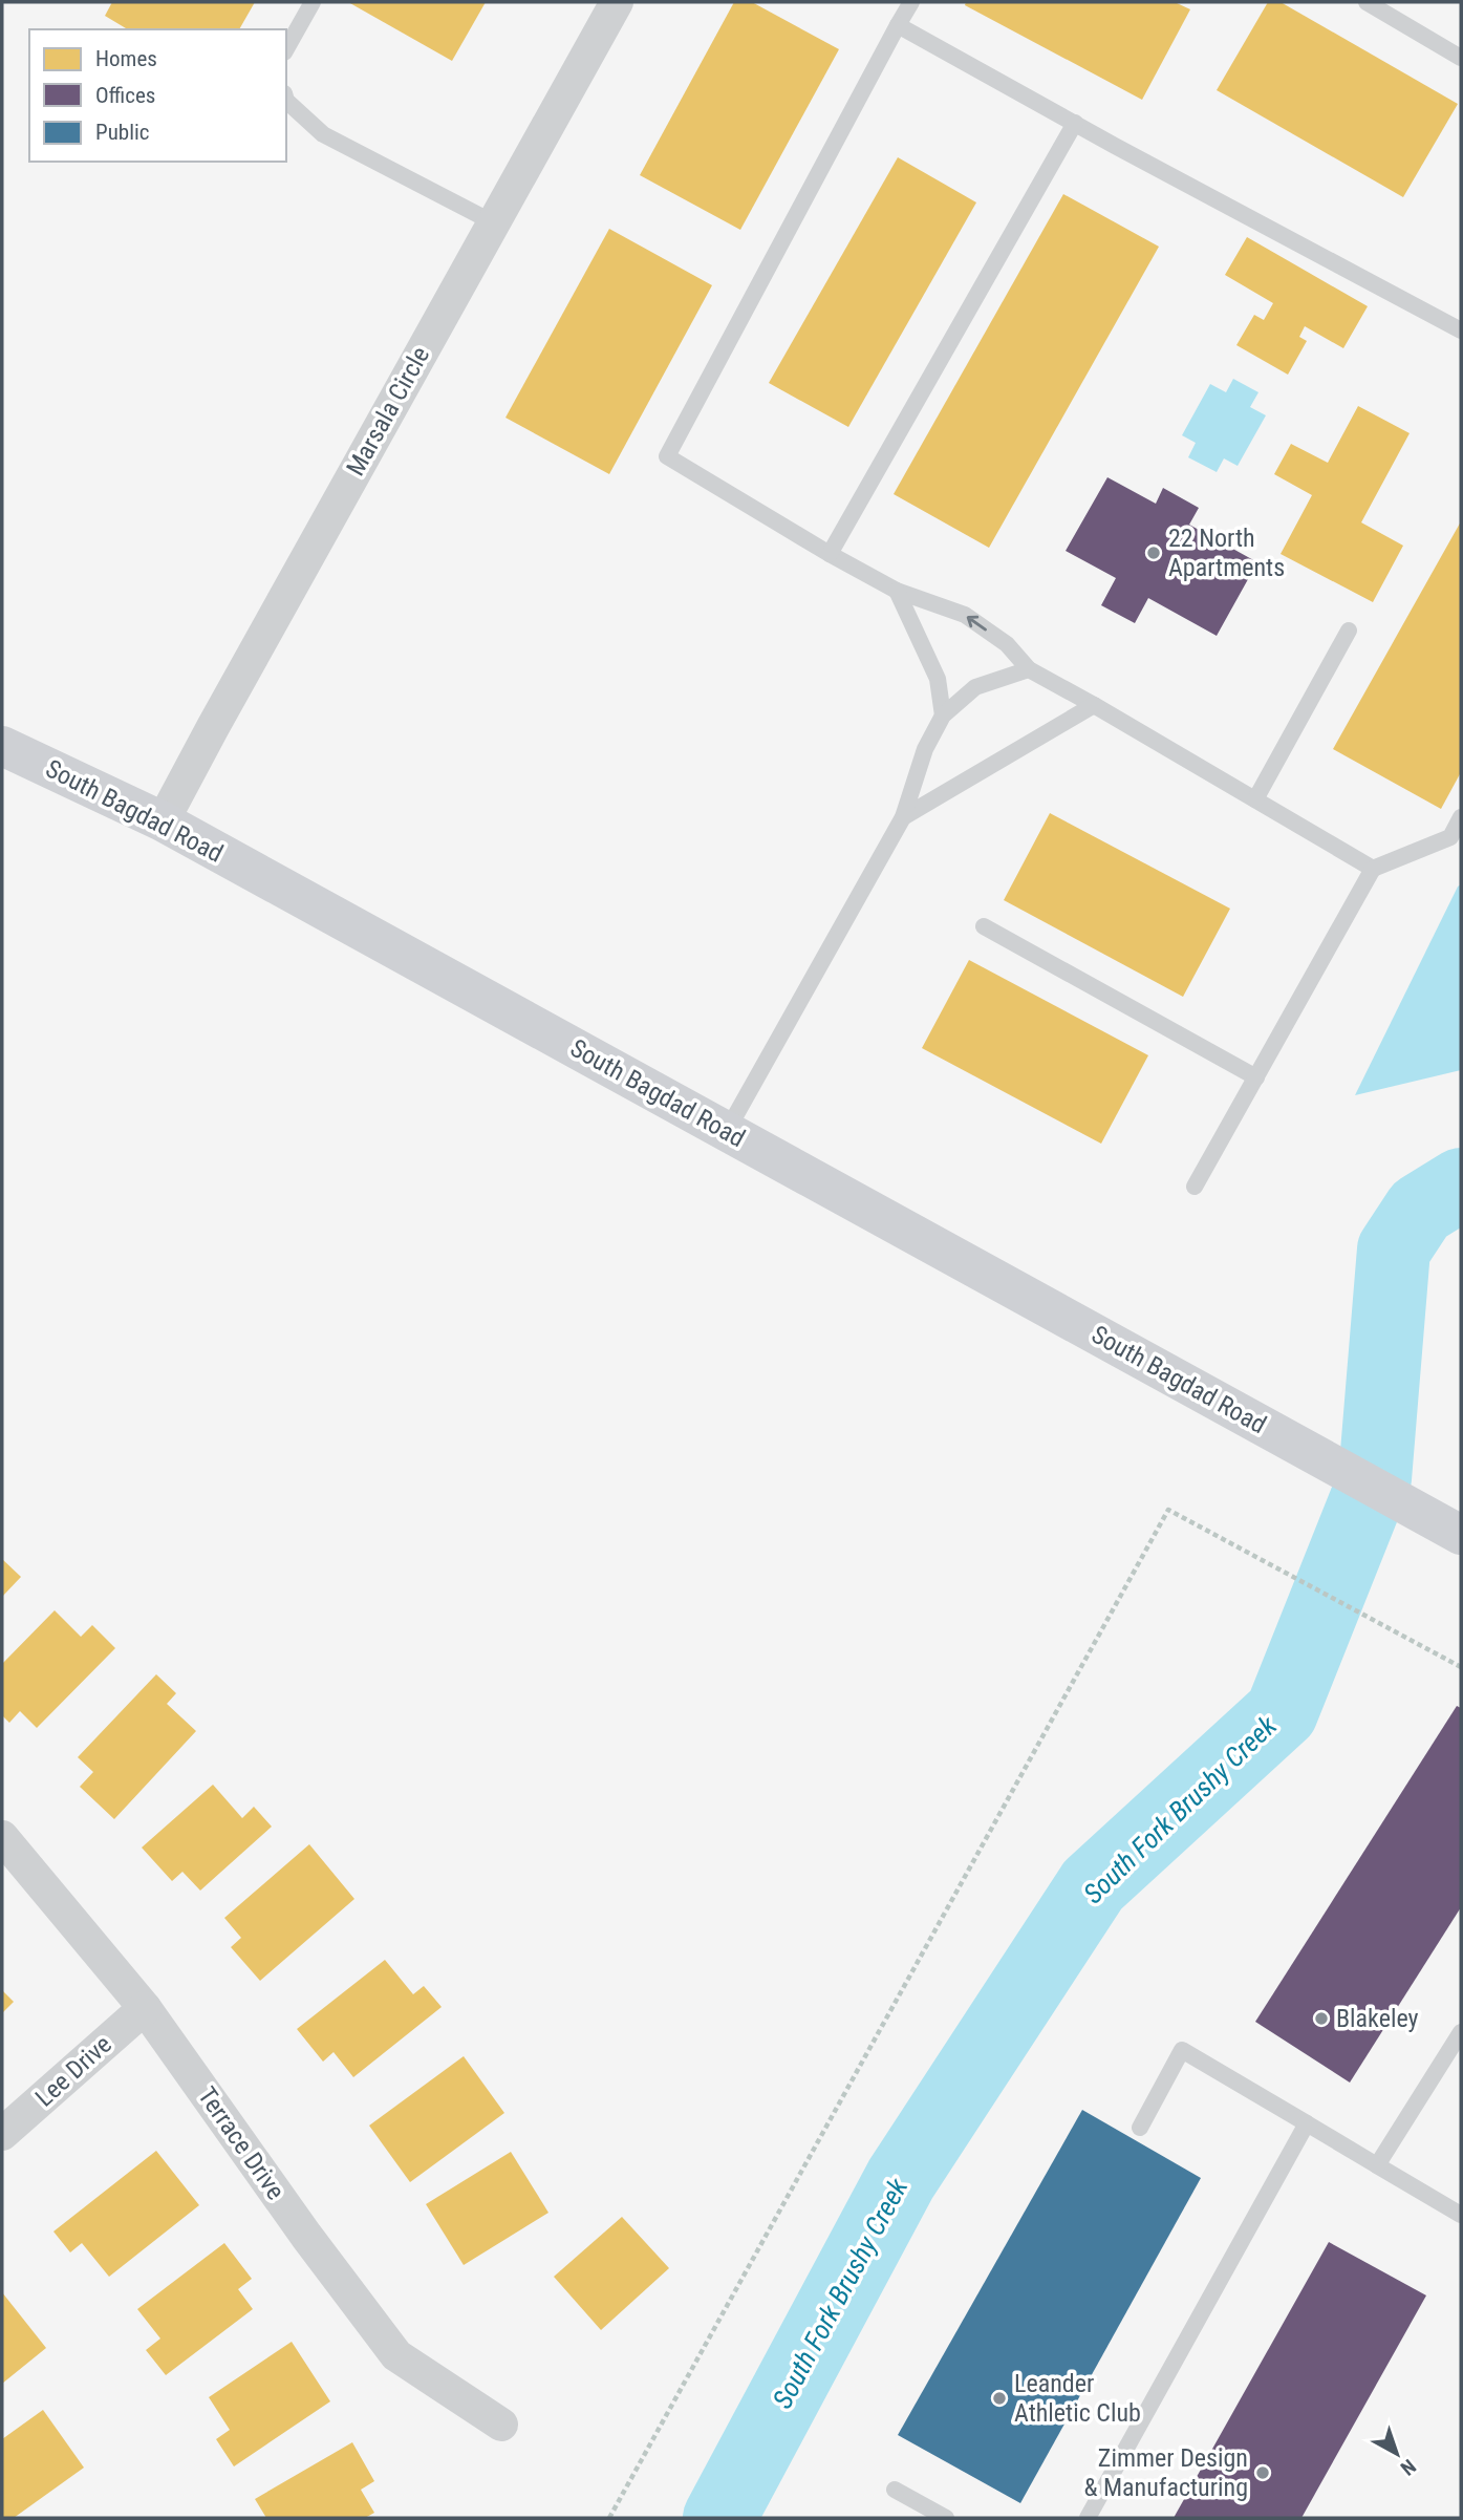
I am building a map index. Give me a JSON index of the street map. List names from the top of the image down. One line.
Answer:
{"streets":{"main road":["South Bagdad Road"],"street":["Marsala Circle","Lee Drive","Terrace Drive"]},"crossings":[["Marsala Circle","South Bagdad Road"],["Lee Drive","Terrace Drive"]],"water":["South Fork Brushy Creek"],"places":["22 North Apartments","Blakeley","Leander Athletic Club","Zimmer Design & Manufacturing"],"legend":["Homes","Offices","Public"],"north":"bottom right"}
